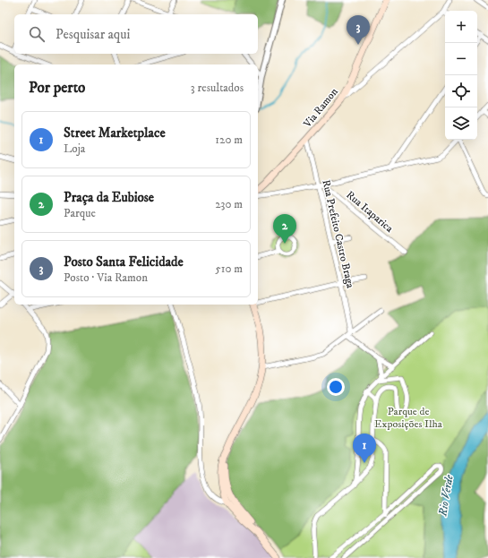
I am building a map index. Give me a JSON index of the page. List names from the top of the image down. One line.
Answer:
{"streets":{"main road":["Via Ramon"],"street":["Rua Itaparica","Rua Prefeito Castro Braga"]},"crossings":[["Via Ramon","Rua Prefeito Castro Braga"],["Rua Itaparica","Rua Prefeito Castro Braga"]],"water":["Rio Verde"],"parks":["Parque de Exposições Ilha"],"page":{"map_buttons":["+","−"],"search":"Pesquisar aqui","pins":["3","2","1"],"heading":["Por perto","3 resultados"],"list":[{"mark":"1","name":"Street Marketplace","note":"Loja","value":"120 m"},{"mark":"2","name":"Praça da Eubiose","note":"Parque","value":"230 m"},{"mark":"3","name":"Posto Santa Felicidade","note":"Posto · Via Ramon","value":"510 m"}]}}
